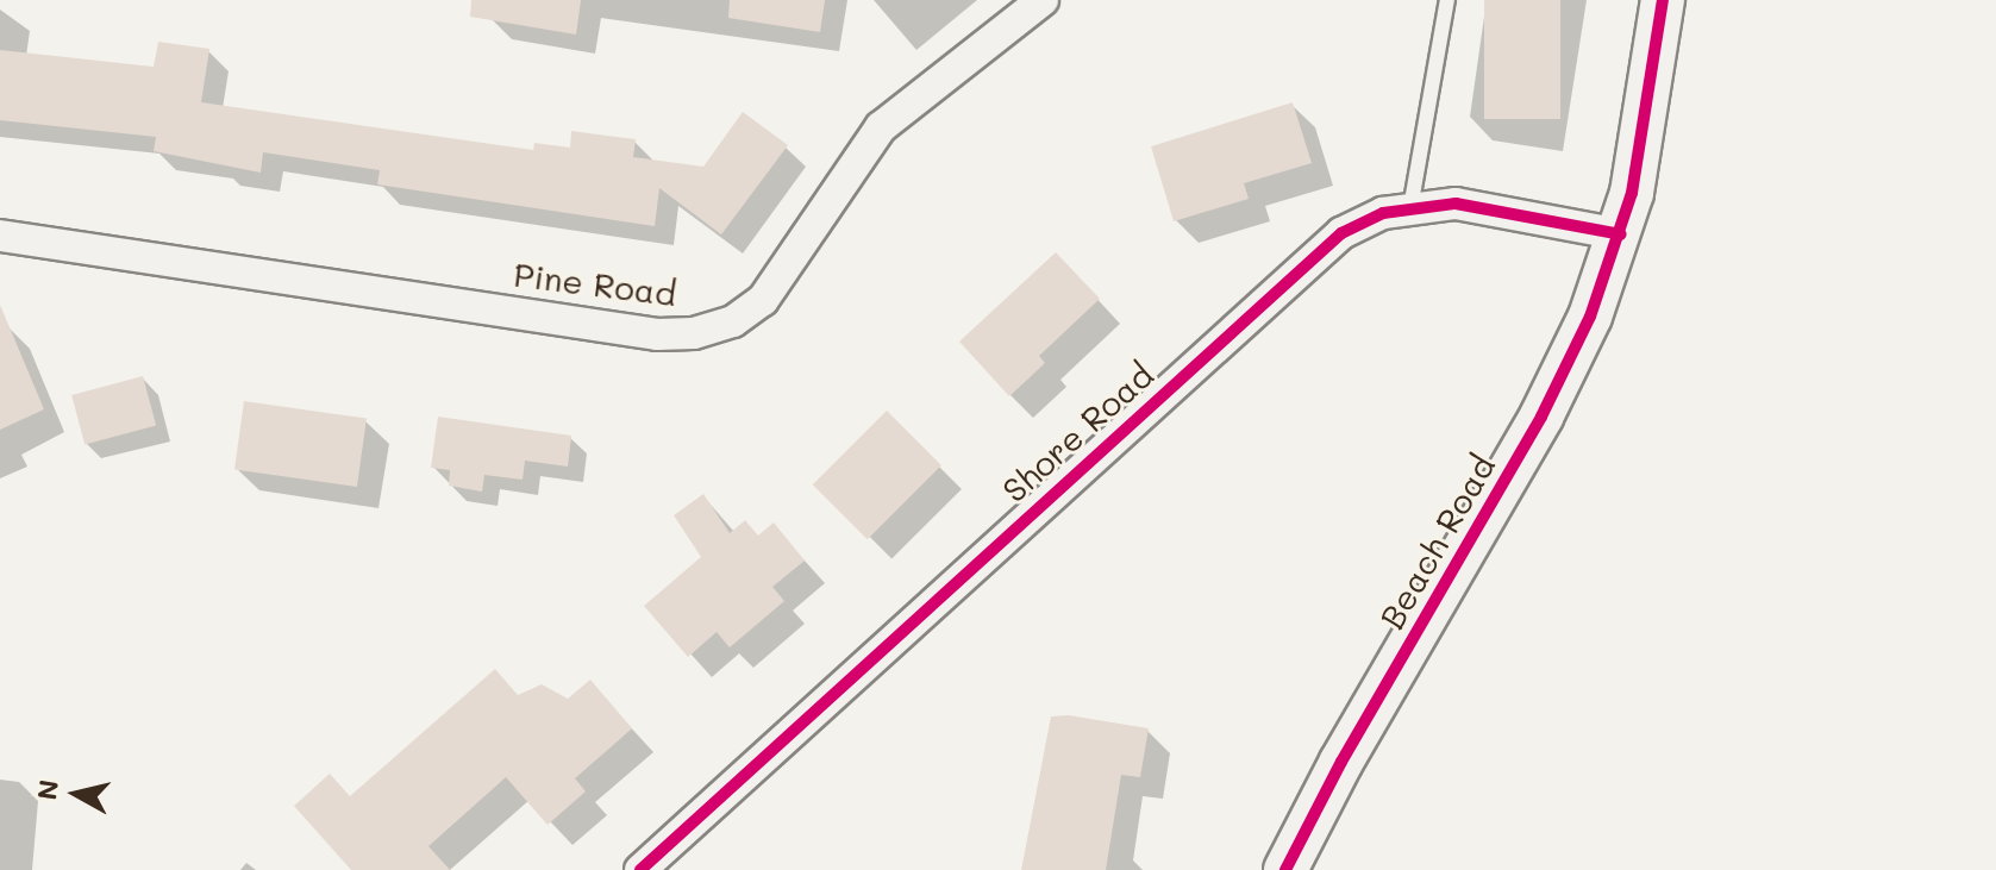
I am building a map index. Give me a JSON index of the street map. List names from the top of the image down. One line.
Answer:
{"streets":{"street":["Pine Road","Shore Road","Beach Road"]},"crossings":[["Shore Road","Beach Road"]],"north":"left"}
